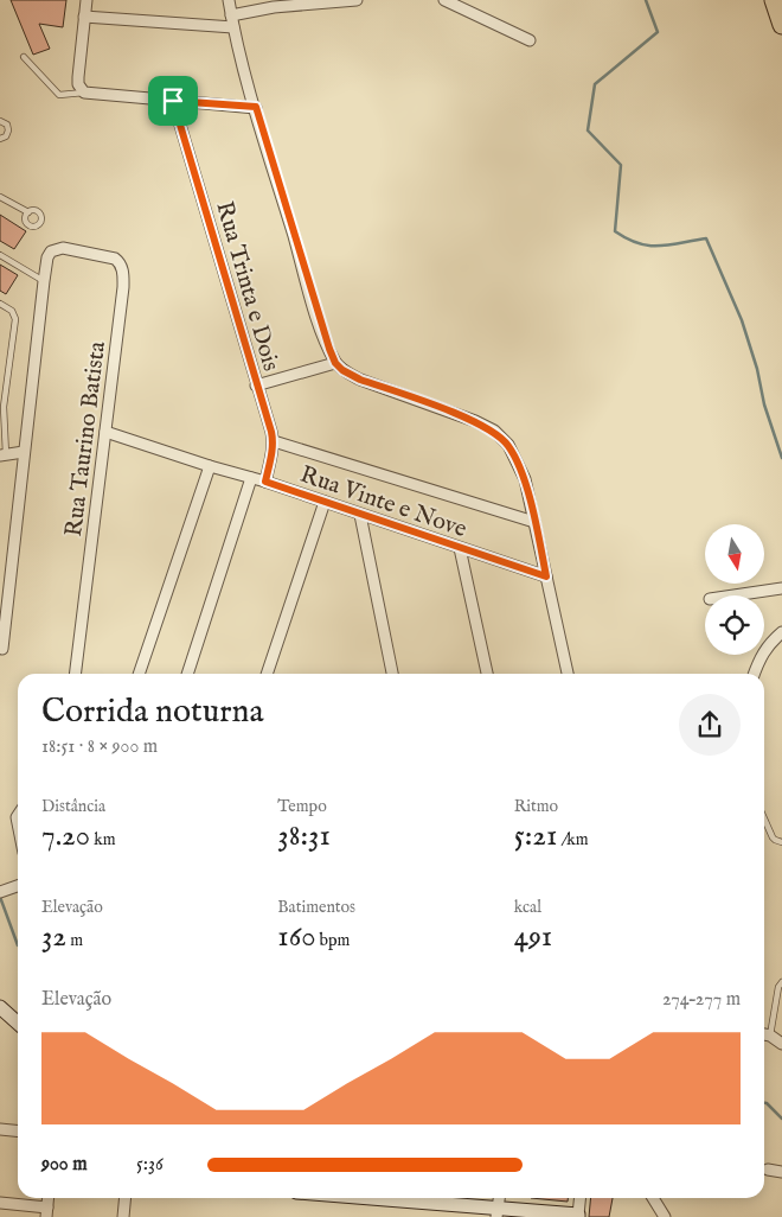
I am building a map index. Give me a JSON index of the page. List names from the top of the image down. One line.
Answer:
{"streets":{"street":["Rua Trinta e Dois","Rua Taurino Batista","Rua Vinte e Nove"]},"crossings":[["Rua Trinta e Dois","Rua Vinte e Nove"],["Rua Taurino Batista","Rua Vinte e Nove"]],"north":"bottom","page":{"heading":["Corrida noturna","18:51 · 8 × 900 m"],"stats":[["Distância","7.20 km"],["Tempo","38:31"],["Ritmo","5:21 /km"],["Elevação","32 m"],["Batimentos","160 bpm"],["kcal","491"]],"chart":["Elevação","274–277 m"],"list":[{"name":"900 m","note":"5:36"}]}}
